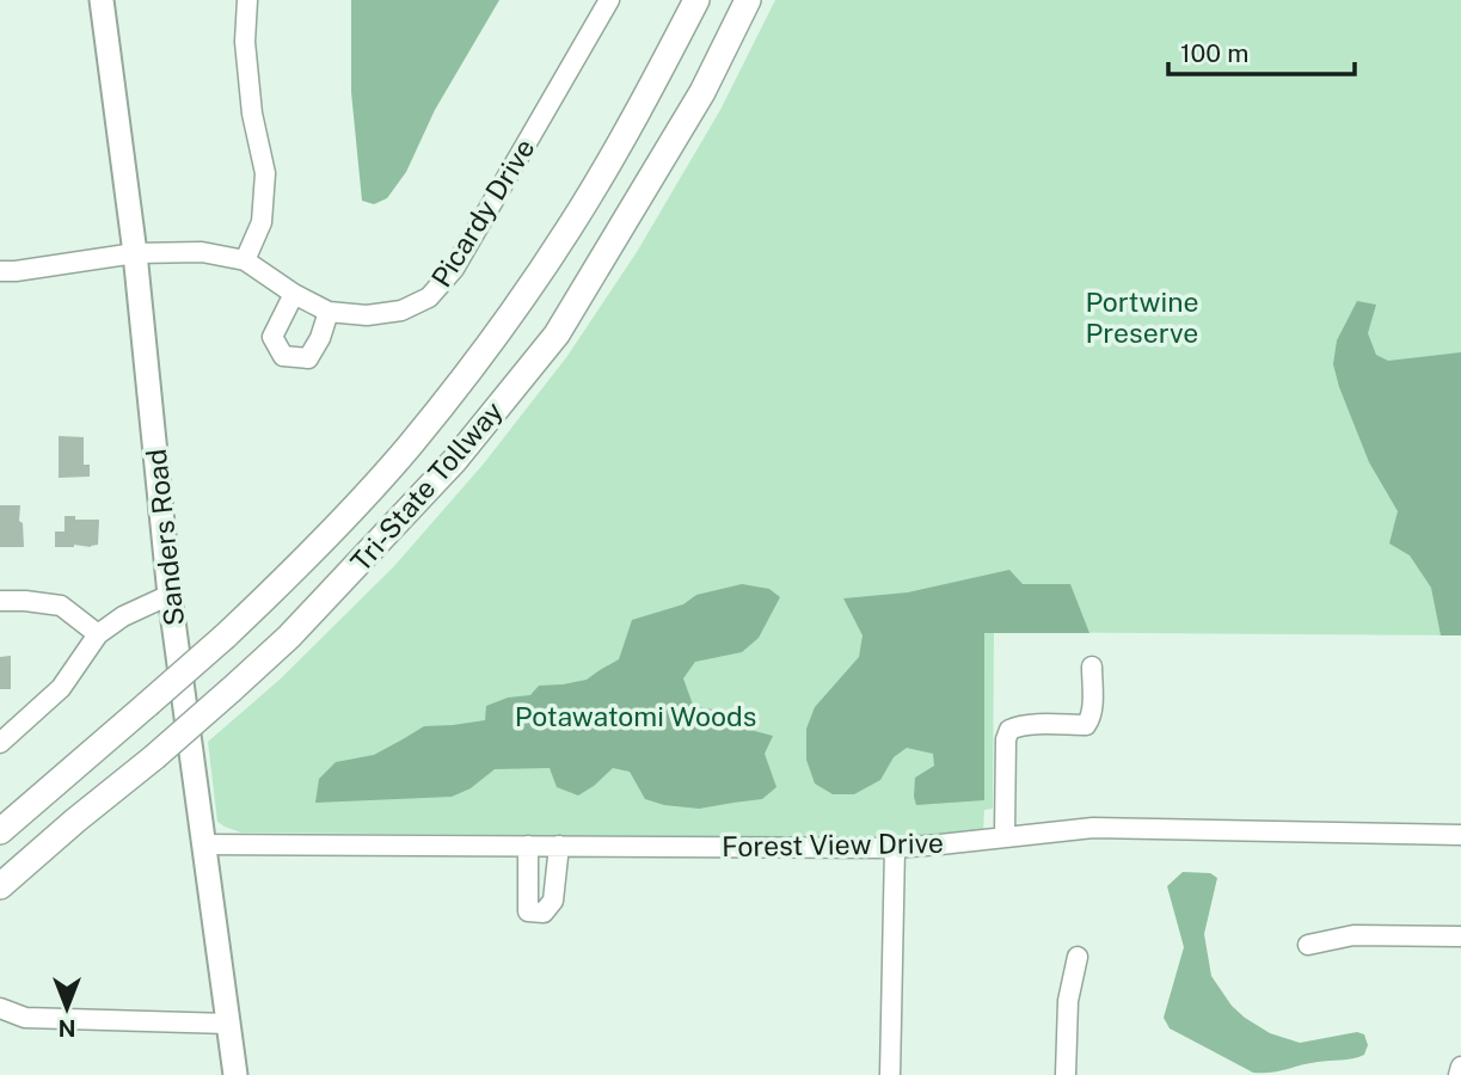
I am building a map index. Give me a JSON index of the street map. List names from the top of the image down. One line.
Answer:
{"streets":{"highway":["Tri-State Tollway"],"main road":["Sanders Road"],"street":["Picardy Drive","Forest View Drive"]},"crossings":[["Picardy Drive","Sanders Road"],["Sanders Road","Forest View Drive"]],"parks":["Portwine Preserve","Potawatomi Woods"],"scale_bar":"100 m","north":"bottom"}
